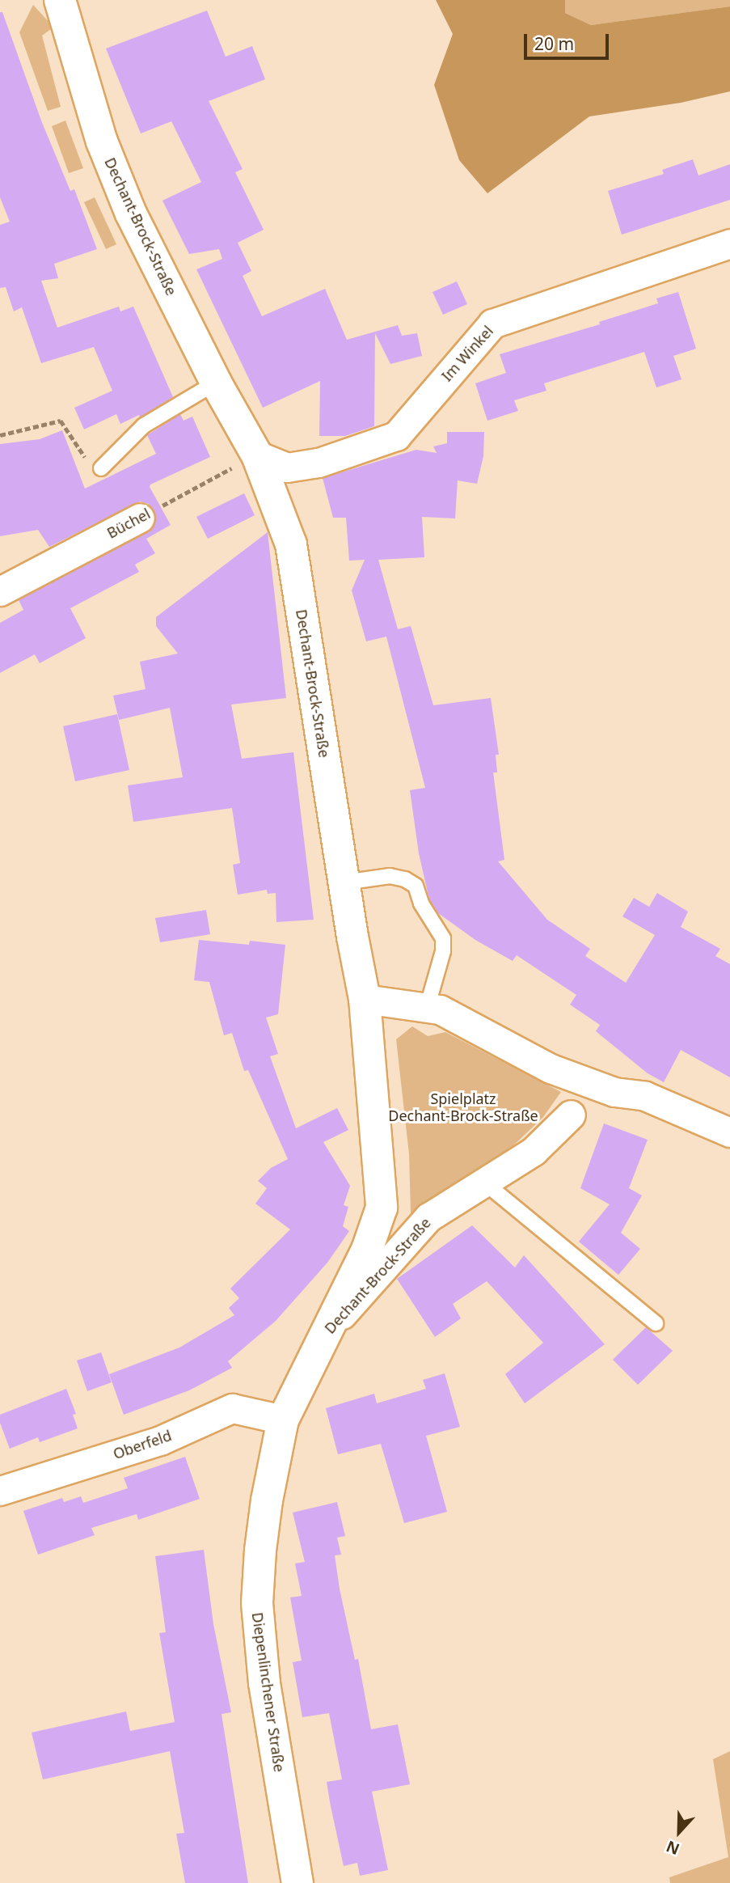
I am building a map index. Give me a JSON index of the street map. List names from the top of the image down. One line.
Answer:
{"streets":{"street":["Dechant-Brock-Straße","Im Winkel","Büchel","Oberfeld","Diepenlinchener Straße"]},"crossings":[["Dechant-Brock-Straße","Im Winkel"],["Dechant-Brock-Straße","Büchel"],["Dechant-Brock-Straße","Oberfeld"],["Dechant-Brock-Straße","Diepenlinchener Straße"],["Im Winkel","Büchel"]],"parks":["Spielplatz Dechant-Brock-Straße"],"scale_bar":"20 m","north":"bottom"}
